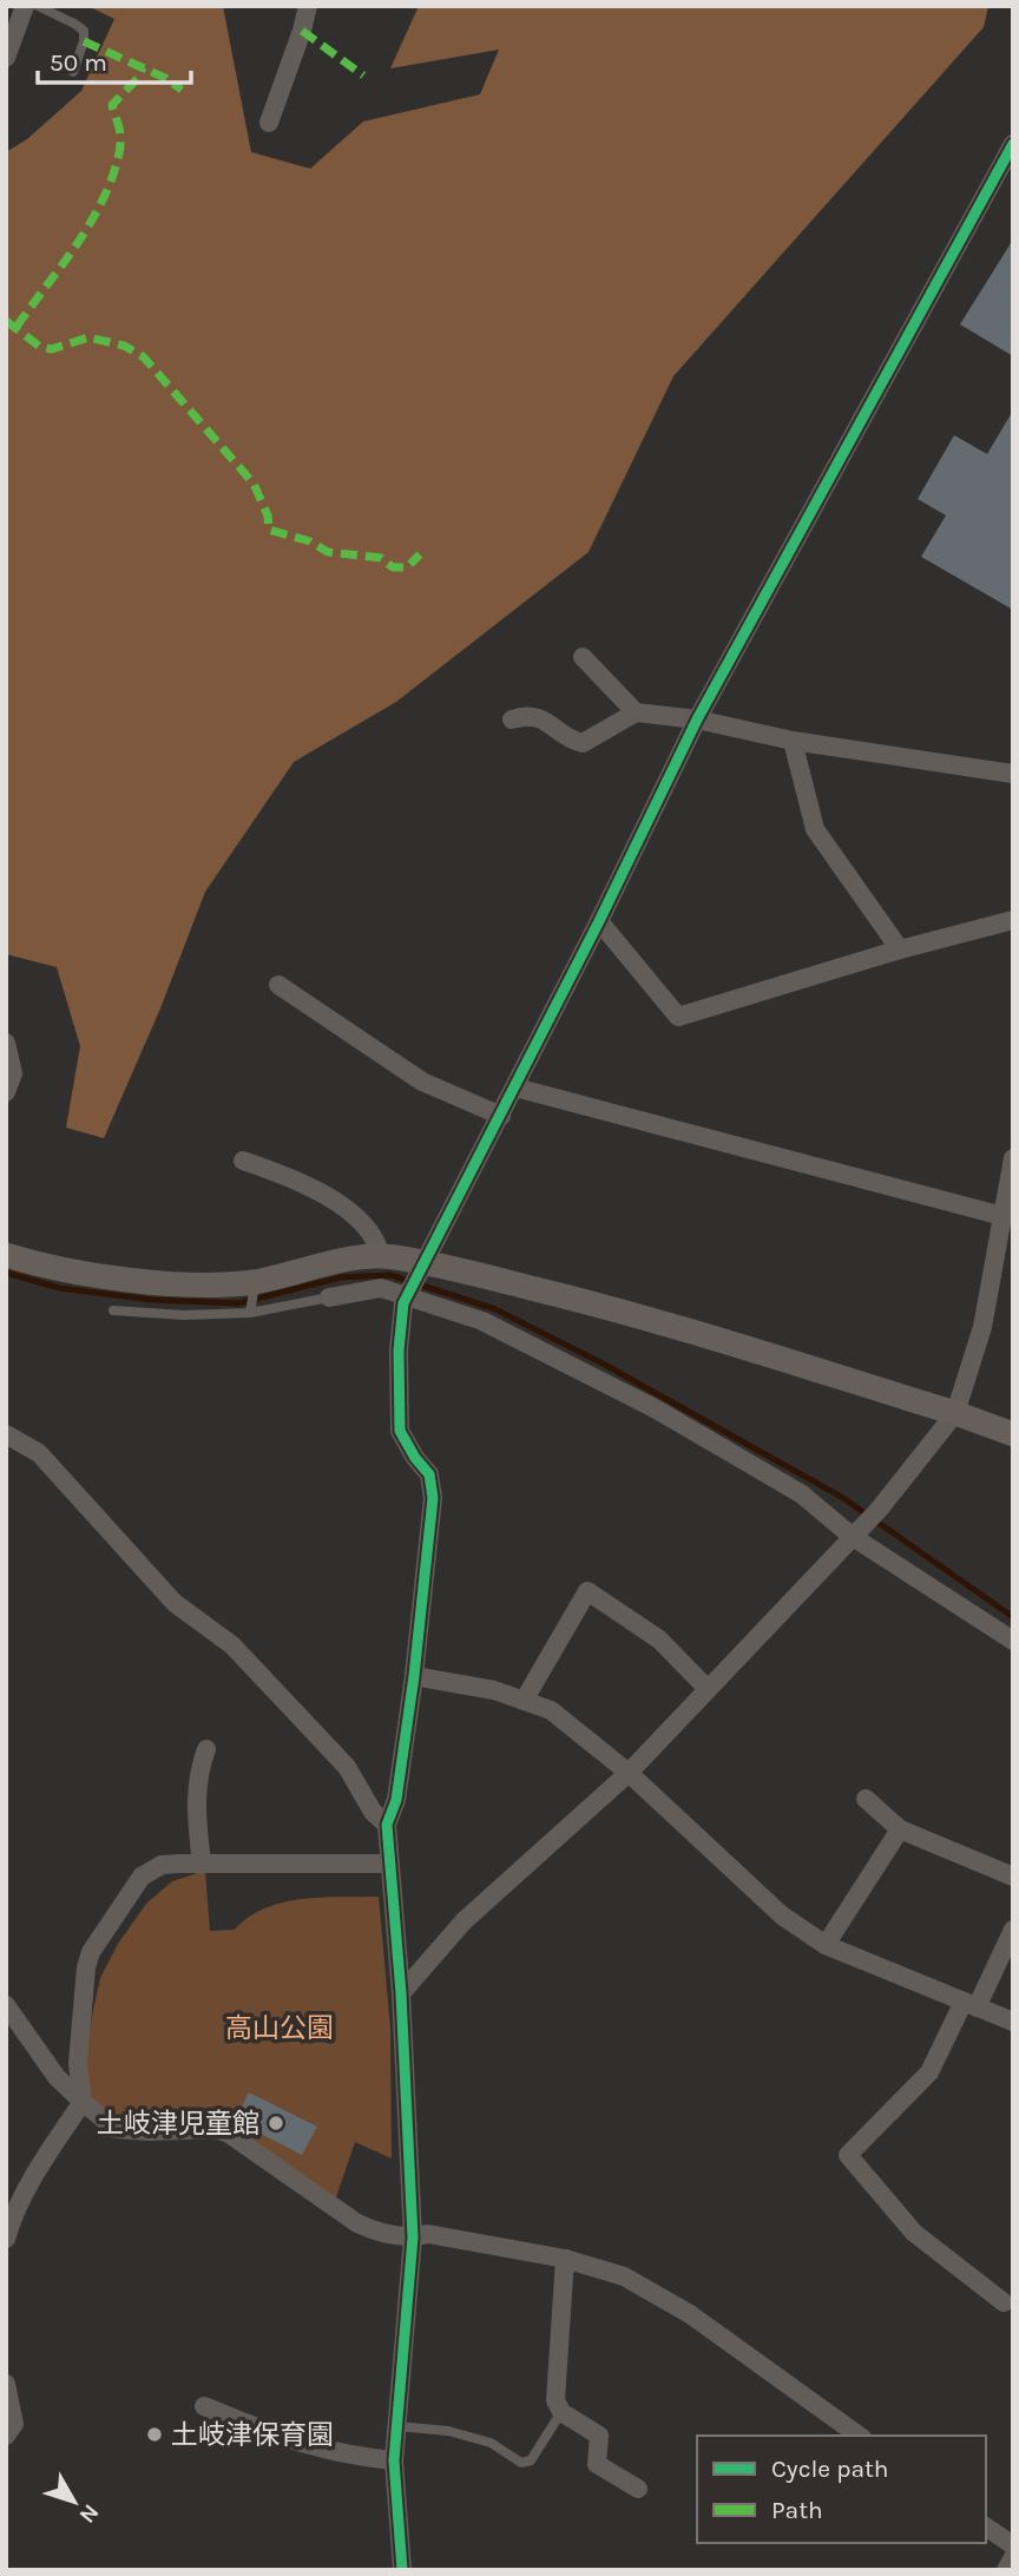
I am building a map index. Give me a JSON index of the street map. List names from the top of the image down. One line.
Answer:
{"parks":["高山公園"],"places":["土岐津児童館","土岐津保育園"],"legend":["Cycle path","Path"],"scale_bar":"50 m","north":"bottom right"}
